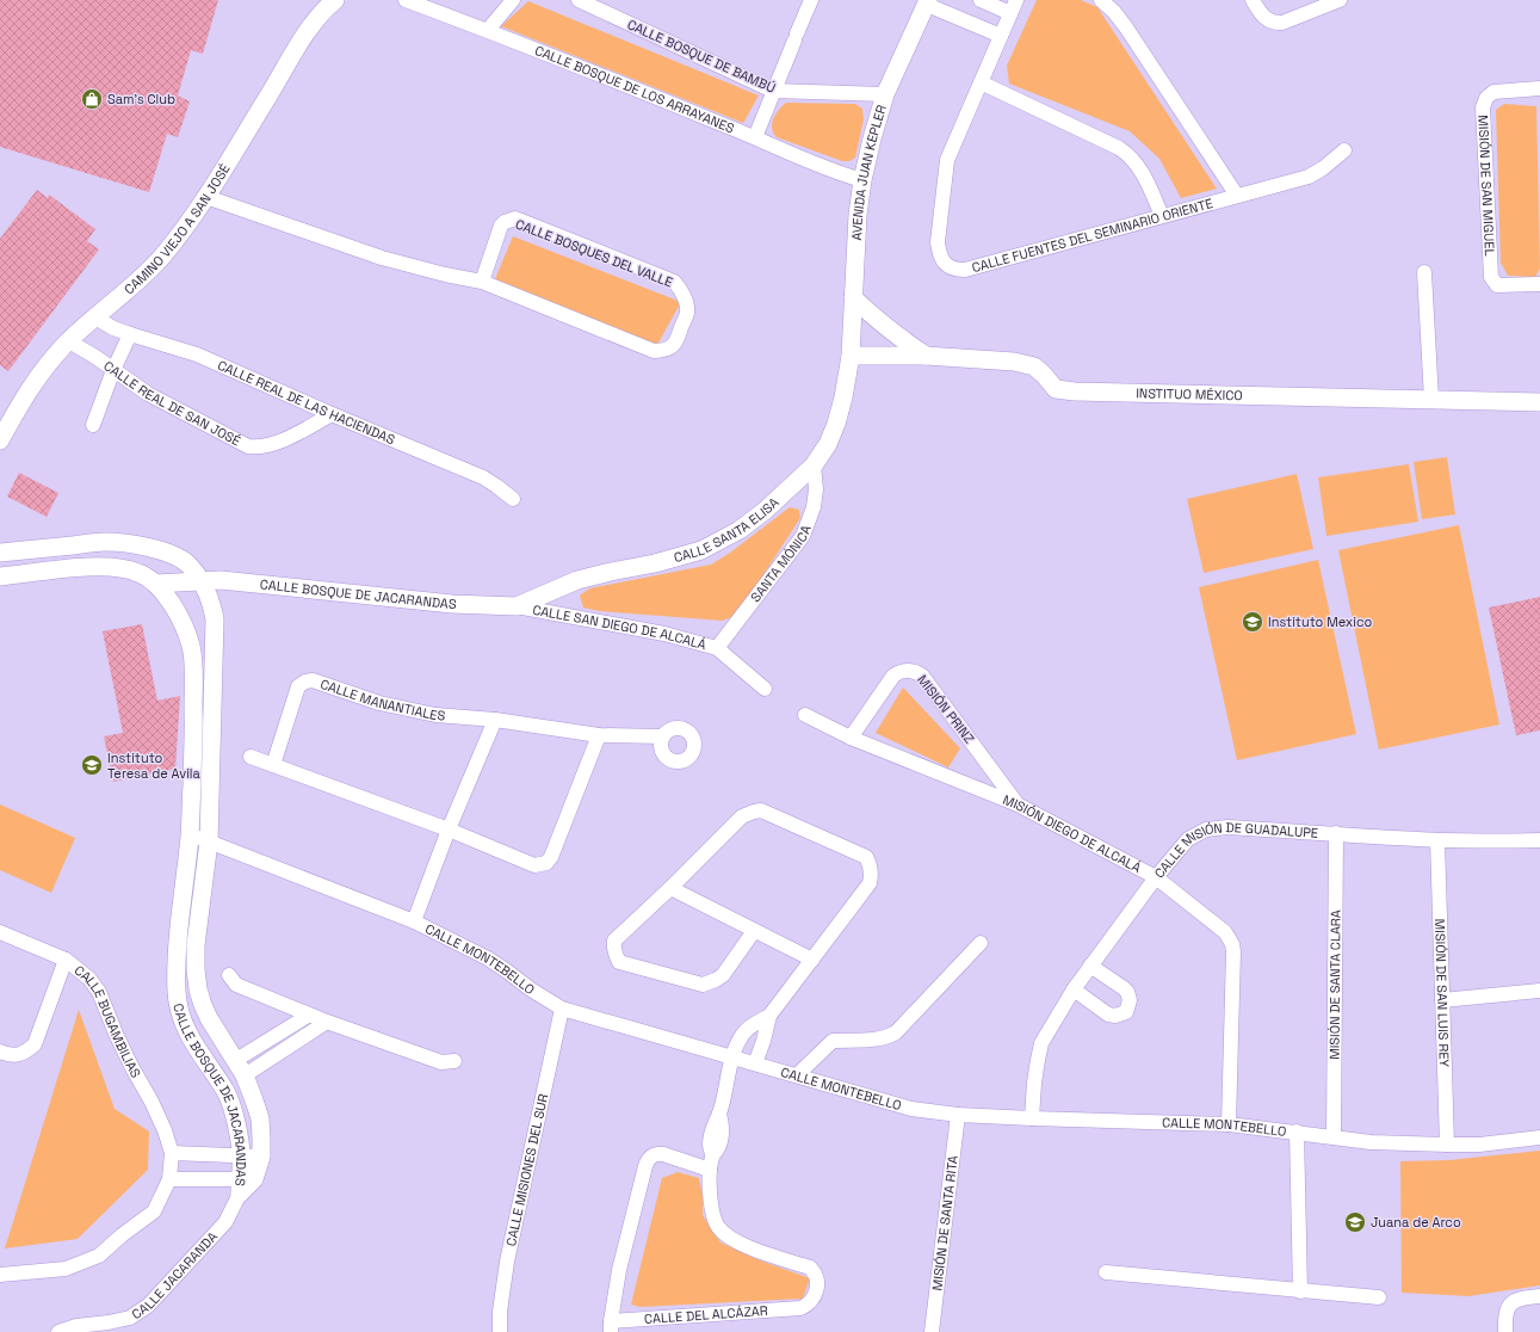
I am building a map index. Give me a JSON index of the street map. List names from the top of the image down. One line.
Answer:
{"streets":{"street":["CALLE BOSQUE DE BAMBÚ","CALLE BOSQUE DE LOS ARRAYANES","AVENIDA JUAN KEPLER","MISIÓN DE SAN MIGUEL","CAMINO VIEJO A SAN JOSÉ","CALLE FUENTES DEL SEMINARIO ORIENTE","CALLE BOSQUES DEL VALLE","INSTITUO MÉXICO","CALLE REAL DE SAN JOSÉ","CALLE REAL DE LAS HACIENDAS","CALLE SANTA ELISA","SANTA MÓNICA","CALLE BOSQUE DE JACARANDAS","CALLE SAN DIEGO DE ALCALÁ","CALLE MANANTIALES","MISIÓN PRINZ","MISIÓN DIEGO DE ALCALÁ","CALLE MISIÓN DE GUADALUPE","CALLE MONTEBELLO","MISIÓN DE SANTA CLARA","MISIÓN DE SAN LUIS REY","CALLE BUGAMBILIAS","CALLE MISIONES DEL SUR","MISIÓN DE SANTA RITA","CALLE JACARANDA","CALLE DEL ALCÁZAR"]},"crossings":[["CALLE BOSQUE DE BAMBÚ","AVENIDA JUAN KEPLER"],["CALLE BOSQUE DE LOS ARRAYANES","AVENIDA JUAN KEPLER"],["AVENIDA JUAN KEPLER","INSTITUO MÉXICO"],["AVENIDA JUAN KEPLER","CALLE SANTA ELISA"],["CAMINO VIEJO A SAN JOSÉ","CALLE BOSQUES DEL VALLE"],["CAMINO VIEJO A SAN JOSÉ","CALLE REAL DE SAN JOSÉ"],["CAMINO VIEJO A SAN JOSÉ","CALLE REAL DE LAS HACIENDAS"],["INSTITUO MÉXICO","CALLE SANTA ELISA"],["CALLE REAL DE SAN JOSÉ","CALLE REAL DE LAS HACIENDAS"],["CALLE SANTA ELISA","SANTA MÓNICA"],["CALLE SANTA ELISA","CALLE BOSQUE DE JACARANDAS"],["CALLE SANTA ELISA","CALLE SAN DIEGO DE ALCALÁ"],["SANTA MÓNICA","CALLE SAN DIEGO DE ALCALÁ"],["CALLE BOSQUE DE JACARANDAS","CALLE SAN DIEGO DE ALCALÁ"],["CALLE BOSQUE DE JACARANDAS","CALLE MONTEBELLO"],["CALLE BOSQUE DE JACARANDAS","CALLE JACARANDA"],["MISIÓN PRINZ","MISIÓN DIEGO DE ALCALÁ"],["MISIÓN DIEGO DE ALCALÁ","CALLE MISIÓN DE GUADALUPE"],["MISIÓN DIEGO DE ALCALÁ","CALLE MONTEBELLO"],["CALLE MISIÓN DE GUADALUPE","CALLE MONTEBELLO"],["CALLE MISIÓN DE GUADALUPE","MISIÓN DE SANTA CLARA"],["CALLE MISIÓN DE GUADALUPE","MISIÓN DE SAN LUIS REY"],["CALLE MONTEBELLO","MISIÓN DE SANTA CLARA"],["CALLE MONTEBELLO","MISIÓN DE SAN LUIS REY"],["CALLE MONTEBELLO","CALLE MISIONES DEL SUR"],["CALLE MONTEBELLO","MISIÓN DE SANTA RITA"]],"places":{"shop":["Sam's Club"],"school or university":["Instituto Mexico","Instituto Teresa de Avila","Juana de Arco"]}}
